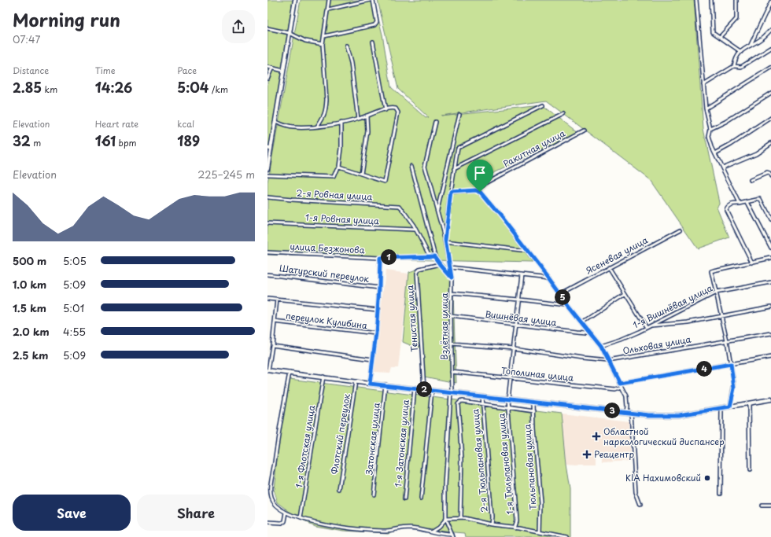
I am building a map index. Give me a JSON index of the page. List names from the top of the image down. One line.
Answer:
{"streets":{"street":["Ракитная улица","2-я Ровная улица","1-я Ровная улица","улица Безжонова","Ясеневая улица","Шатурский переулок","1-я Вишнёвая улица","Тенистая улица","Вишнёвая улица","переулок Кулибина","Взлётная улица","Ольховая улица","Тополиная улица","Флотский переулок","Затонская улица","1-я Затонская улица","1-я Флотская улица","2-я Тюльпановая улица","1-я Тюльпановая улица","Тюльпановая улица"]},"crossings":[["2-я Ровная улица","1-я Ровная улица"],["Вишнёвая улица","Взлётная улица"],["Вишнёвая улица","1-я Тюльпановая улица"],["Взлётная улица","Ольховая улица"],["Взлётная улица","Тополиная улица"],["Ольховая улица","1-я Тюльпановая улица"],["Тополиная улица","1-я Тюльпановая улица"]],"places":{"health":["Областной наркологический диспансер","Реацентр"],"other":["KIA Нахимовский"]},"page":{"heading":["Morning run","07:47"],"stats":[["Distance","2.85 km"],["Time","14:26"],["Pace","5:04 /km"],["Elevation","32 m"],["Heart rate","161 bpm"],["kcal","189"]],"chart":["Elevation","225–245 m"],"list":[{"name":"500 m","note":"5:05"},{"name":"1.0 km","note":"5:09"},{"name":"1.5 km","note":"5:01"},{"name":"2.0 km","note":"4:55"},{"name":"2.5 km","note":"5:09"}],"pins":["1","5","4","2","3"],"buttons":["Save","Share"]}}
